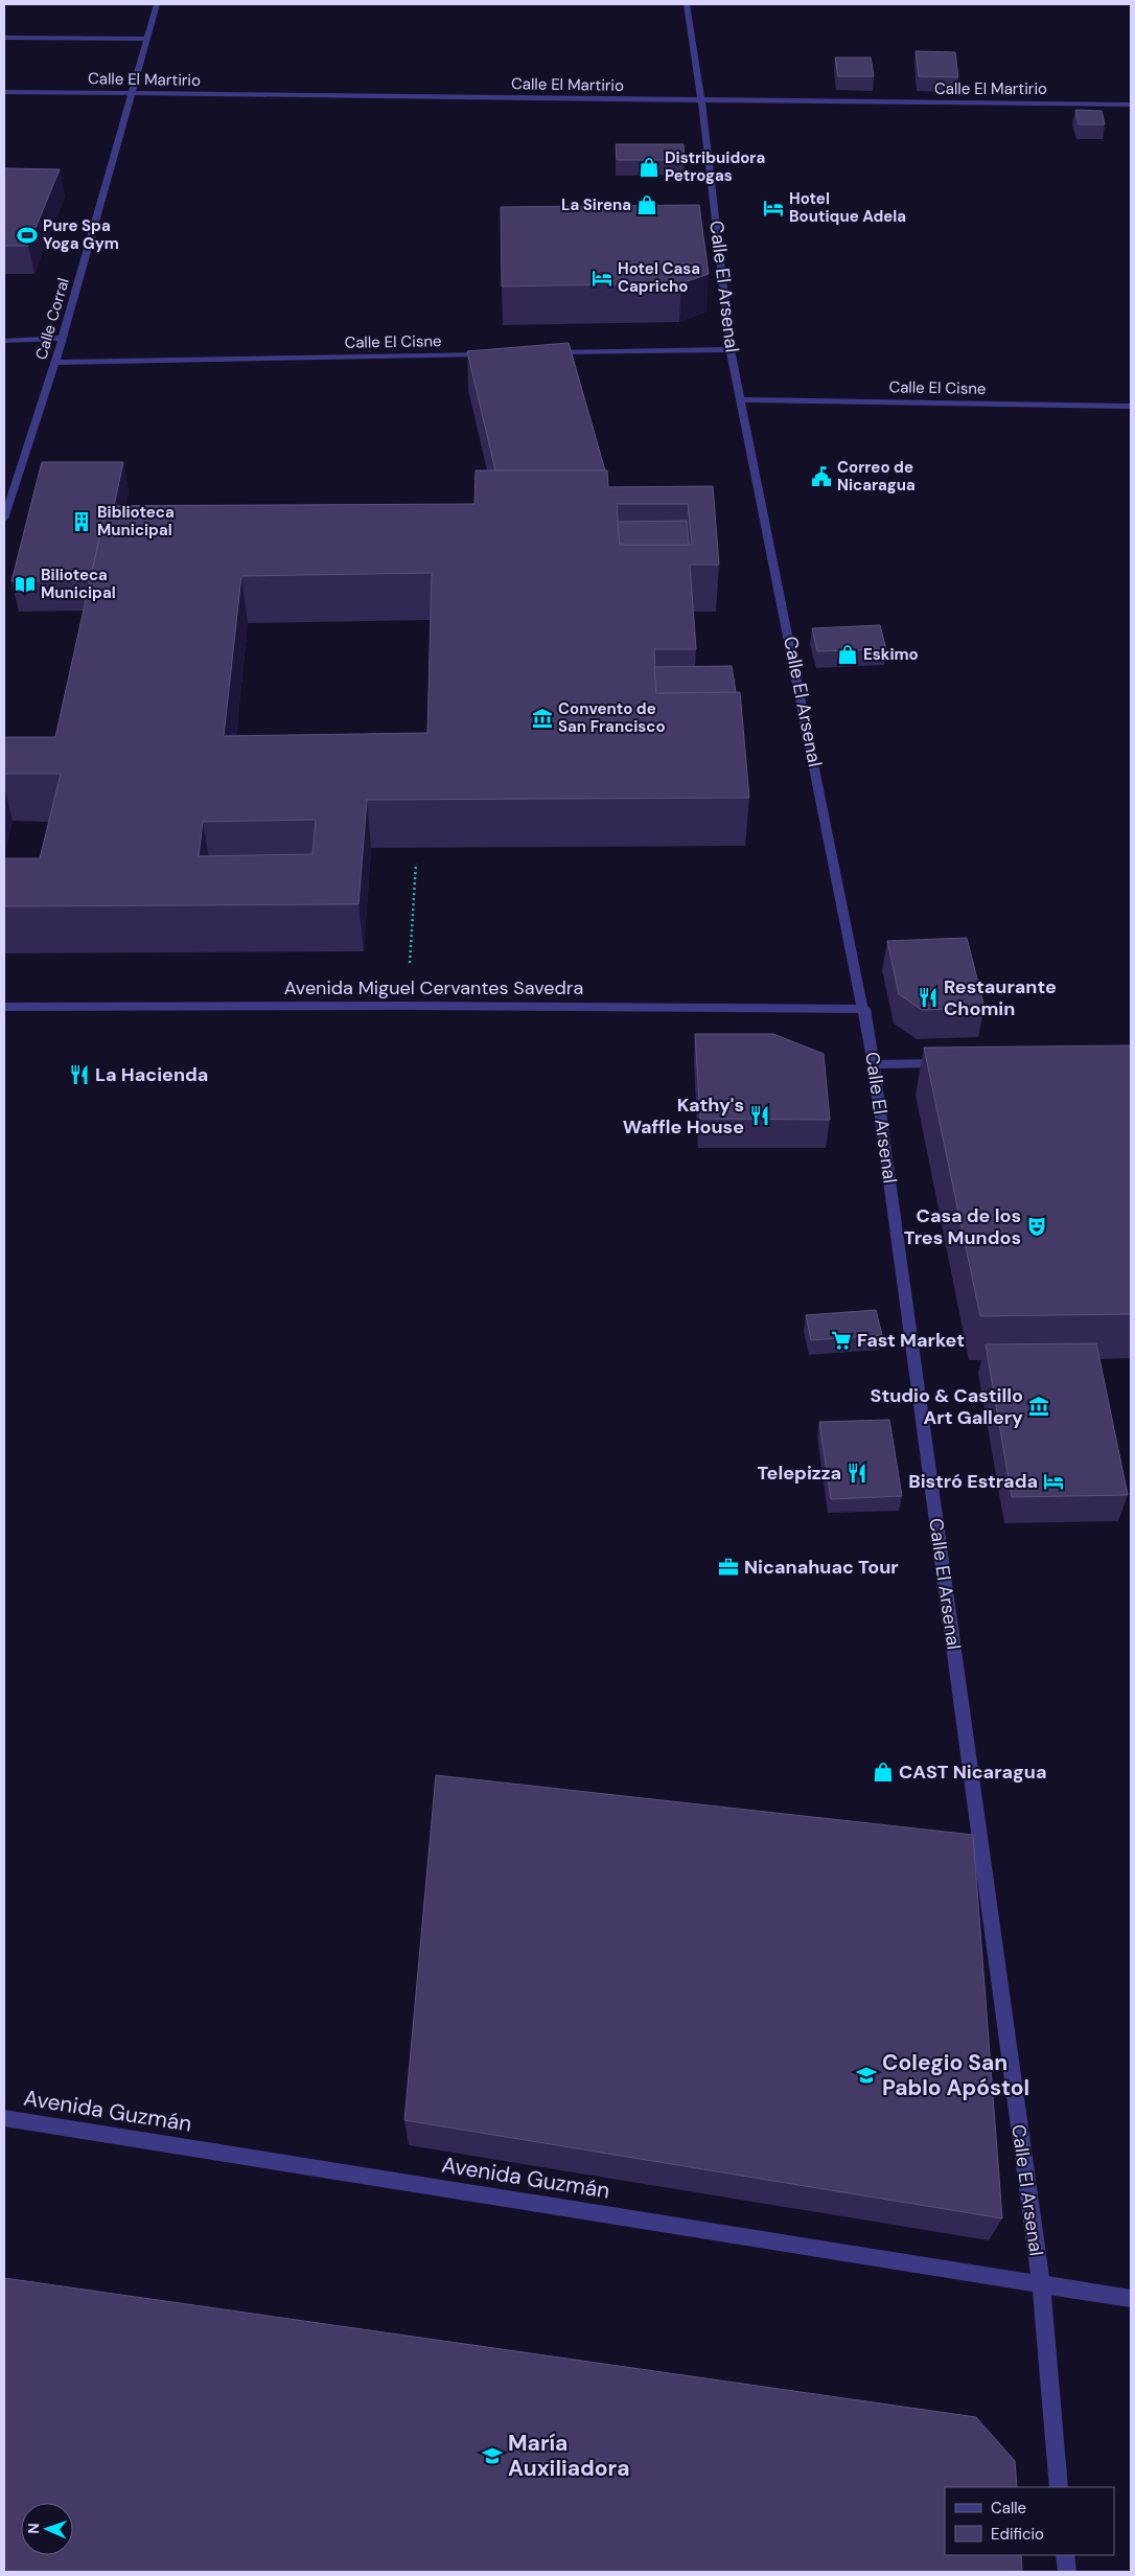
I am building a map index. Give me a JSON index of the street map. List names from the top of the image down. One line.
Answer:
{"streets":{"street":["Calle El Martirio","Calle El Arsenal","Calle Corral","Calle El Cisne","Avenida Miguel Cervantes Savedra","Avenida Guzmán"]},"crossings":[["Calle El Martirio","Calle El Arsenal"],["Calle El Martirio","Calle Corral"],["Calle El Arsenal","Calle El Cisne"],["Calle El Arsenal","Avenida Miguel Cervantes Savedra"],["Calle El Arsenal","Avenida Guzmán"],["Calle Corral","Calle El Cisne"]],"places":{"shop":["Distribuidora Petrogas","La Sirena","Eskimo","CAST Nicaragua"],"hotel":["Hotel Boutique Adela","Hotel Casa Capricho","Bistró Estrada"],"sports":["Pure Spa Yoga Gym"],"public building":["Correo de Nicaragua"],"building":["Biblioteca Municipal"],"library":["Bilioteca Municipal"],"museum":["Convento de San Francisco","Studio & Castillo Art Gallery"],"restaurant":["Restaurante Chomin","La Hacienda","Kathy's Waffle House","Telepizza"],"theatre":["Casa de los Tres Mundos"],"supermarket":["Fast Market"],"office":["Nicanahuac Tour"],"school or university":["Colegio San Pablo Apóstol","María Auxiliadora"]},"legend":["Calle","Edificio"],"north":"left"}
